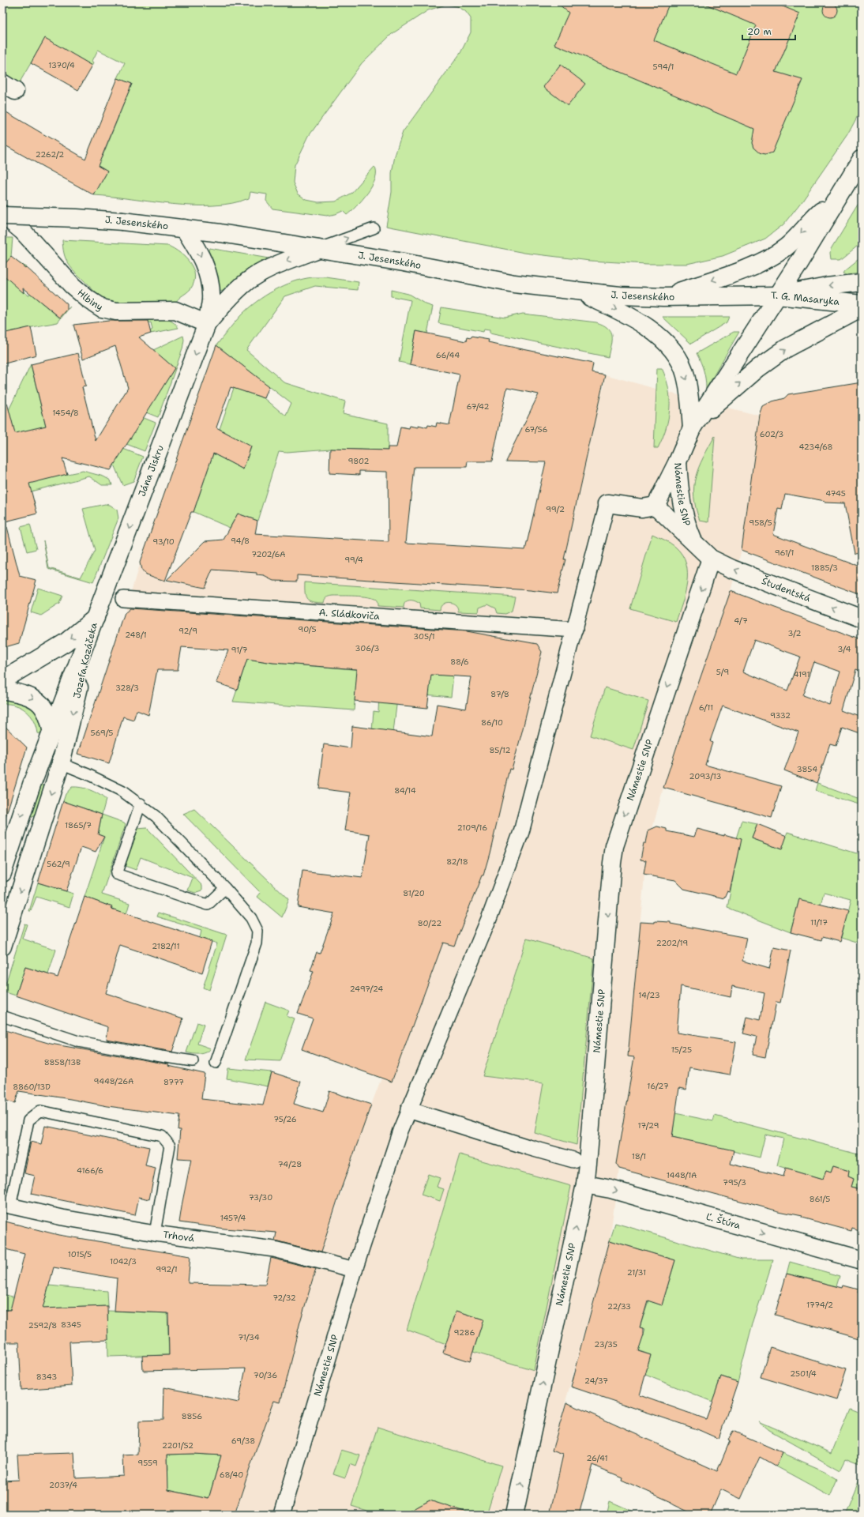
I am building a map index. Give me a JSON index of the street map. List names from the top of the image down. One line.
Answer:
{"streets":{"street":["J. Jesenského","T. G. Masaryka","Hlbiny","Jána Jiskru","Námestie SNP","Študentská","A. Sládkoviča","Jozefa Kozáčeka","Ľ. Štúra","Trhová"]},"crossings":[["J. Jesenského","T. G. Masaryka"],["J. Jesenského","Hlbiny"],["J. Jesenského","Jána Jiskru"],["Hlbiny","Jána Jiskru"],["Jána Jiskru","Jozefa Kozáčeka"],["Námestie SNP","Študentská"],["Námestie SNP","A. Sládkoviča"],["Námestie SNP","Ľ. Štúra"],["Námestie SNP","Trhová"]],"one_way":["Jána Jiskru","Študentská","Jozefa Kozáčeka","Ľ. Štúra"],"house_numbers":["1370/4","594/1","2262/2","66/44","67/42","1454/8","67/56","602/3","4234/68","9802","4745","99/2","958/5","94/8","93/10","961/1","7202/6A","99/4","1885/3","4/7","90/5","92/9","3/2","248/1","305/1","306/3","3/4","91/7","88/6","5/9","4191","328/3","87/8","6/11","9332","86/10","569/5","85/12","3854","2093/13","84/14","1865/7","2109/16","82/18","562/9","81/20","11/17","80/22","2202/19","2182/11","2497/24","14/23","15/25","8858/13B","9448/26A","8777","16/27","8860/13D","75/26","17/29","18/1","74/28","4166/6","1448/1A","795/3","73/30","861/5","1457/4","1015/5","1042/3","992/1","21/31","72/32","1774/2","22/33","8345","2592/8","9286","71/34","23/35","2501/4","70/36","8343","24/37","8856","69/38","2201/52","26/41","9559","68/40","2037/4"],"scale_bar":"20 m"}
